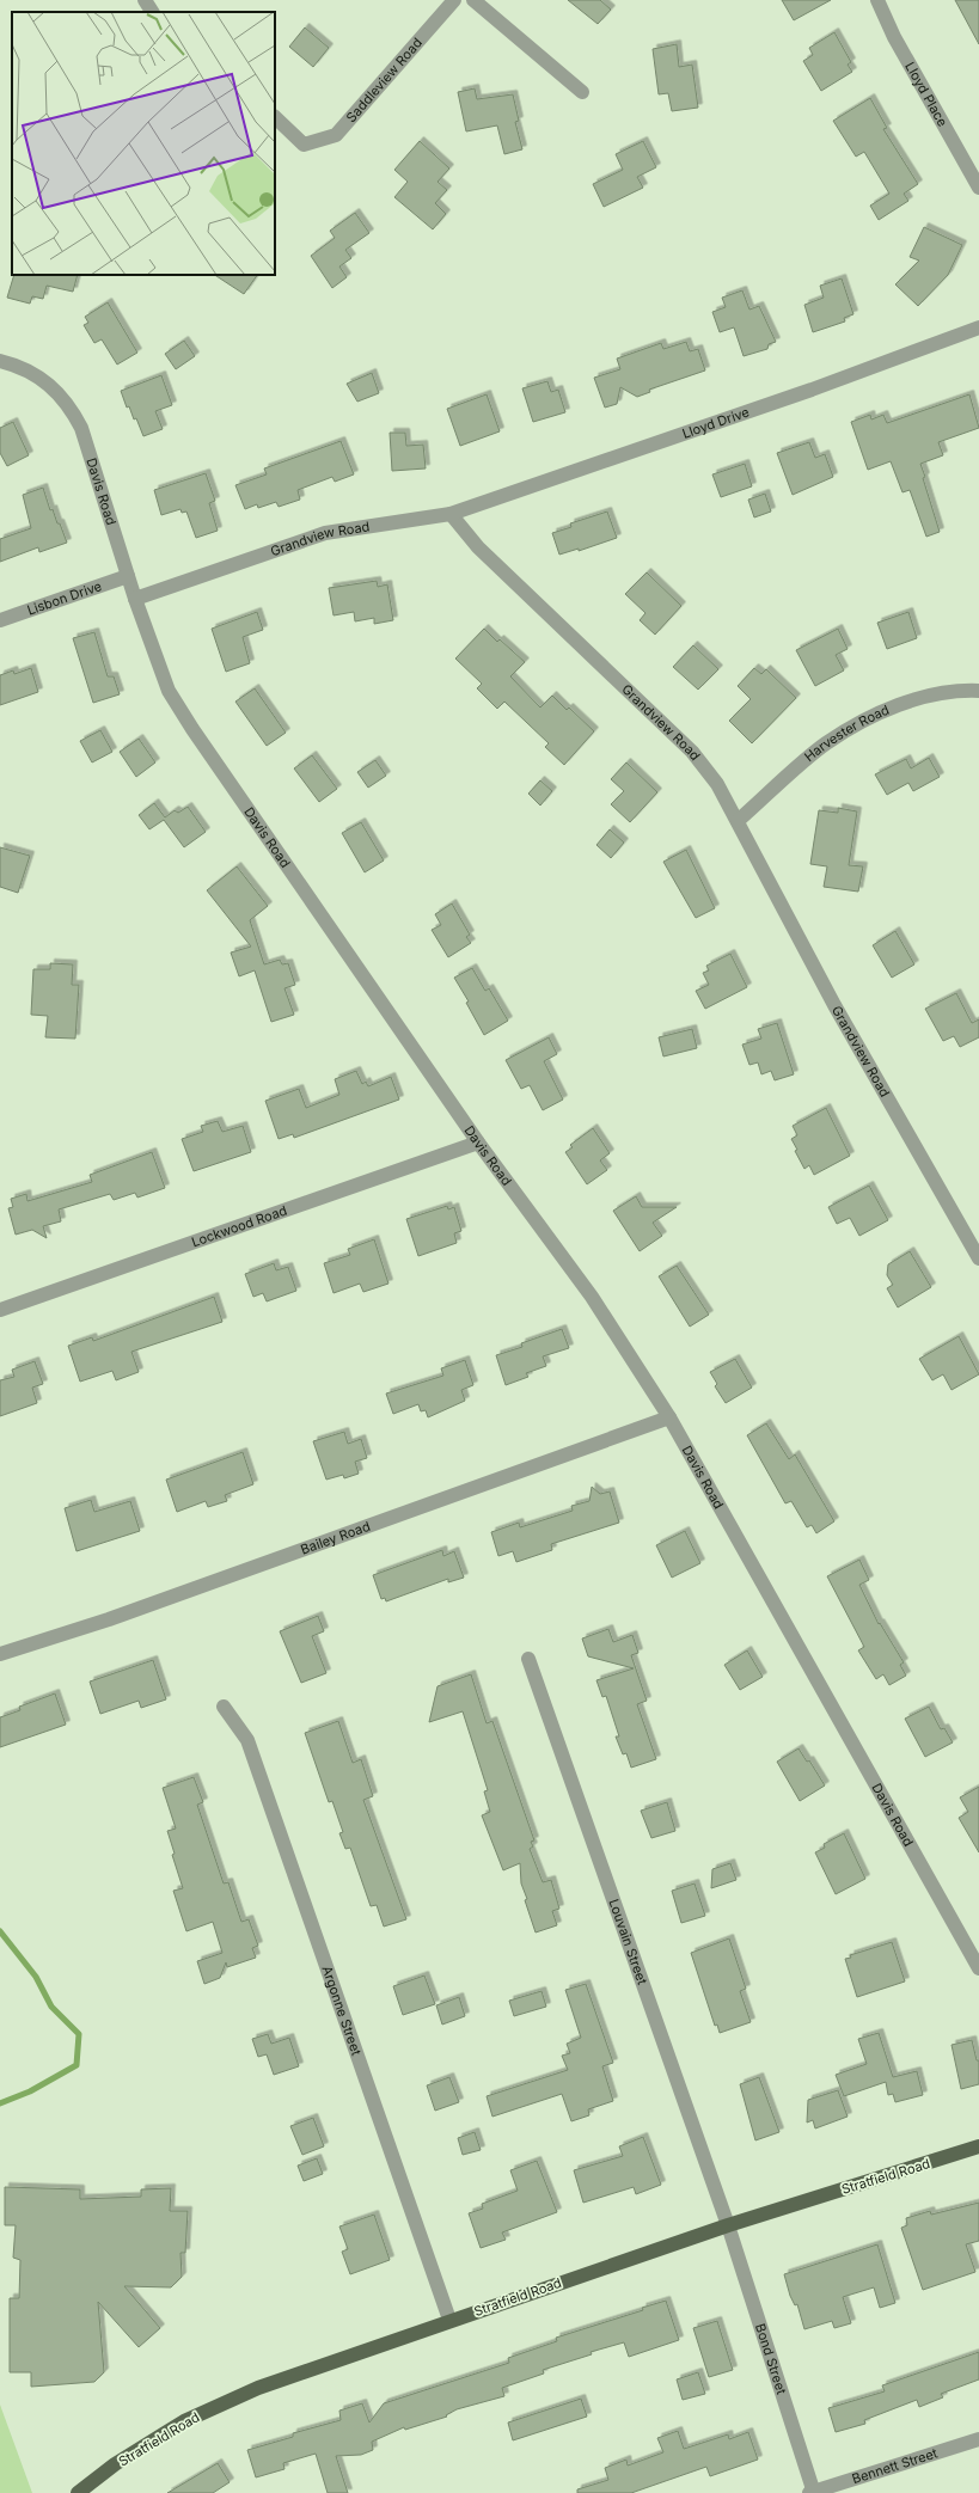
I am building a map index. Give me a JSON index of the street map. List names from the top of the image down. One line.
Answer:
{"streets":{"main road":["Stratfield Road"],"street":["Saddleview Road","Lloyd Place","Lloyd Drive","Davis Road","Grandview Road","Lisbon Drive","Harvester Road","Lockwood Road","Bailey Road","Louvain Street","Argonne Street","Bond Street","Bennett Street"]},"crossings":[["Lloyd Drive","Grandview Road"],["Davis Road","Grandview Road"],["Davis Road","Lisbon Drive"],["Davis Road","Lockwood Road"],["Davis Road","Bailey Road"],["Grandview Road","Harvester Road"],["Louvain Street","Stratfield Road"],["Louvain Street","Bond Street"],["Argonne Street","Stratfield Road"],["Stratfield Road","Bond Street"],["Bond Street","Bennett Street"]]}
